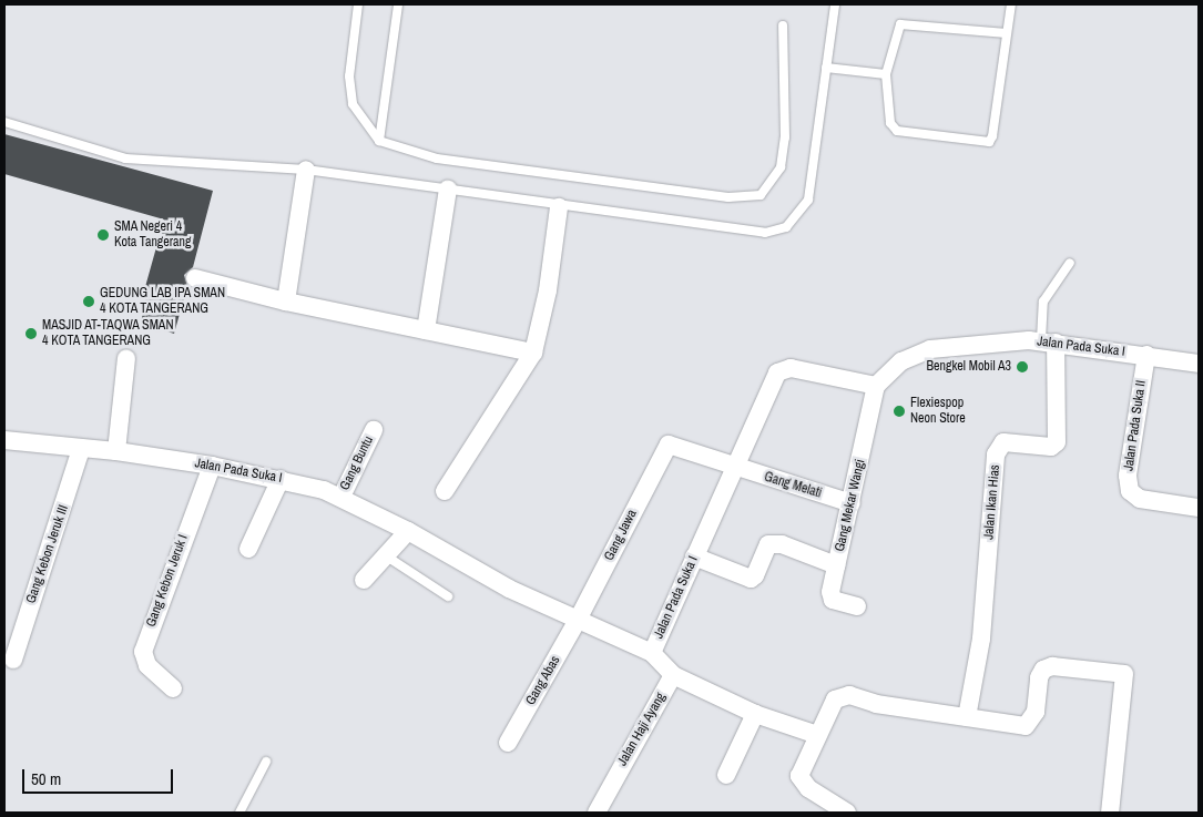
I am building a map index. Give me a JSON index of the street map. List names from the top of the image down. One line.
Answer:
{"streets":{"street":["Jalan Pada Suka I","Jalan Pada Suka II","Gang Buntu","Gang Melati","Jalan Ikan Hias","Gang Mekar Wangi","Gang Jawa","Gang Kebon Jeruk III","Gang Kebon Jeruk I","Gang Abas","Jalan Haji Ayang"]},"crossings":[["Jalan Pada Suka I","Jalan Pada Suka II"],["Jalan Pada Suka I","Gang Buntu"],["Jalan Pada Suka I","Gang Melati"],["Jalan Pada Suka I","Jalan Ikan Hias"],["Jalan Pada Suka I","Gang Mekar Wangi"],["Jalan Pada Suka I","Gang Jawa"],["Jalan Pada Suka I","Gang Kebon Jeruk III"],["Jalan Pada Suka I","Gang Kebon Jeruk I"],["Jalan Pada Suka I","Gang Abas"],["Gang Melati","Gang Mekar Wangi"],["Gang Melati","Gang Jawa"],["Gang Jawa","Gang Abas"]],"places":["SMA Negeri 4 Kota Tangerang","GEDUNG LAB IPA SMAN 4 KOTA TANGERANG","MASJID AT-TAQWA SMAN 4 KOTA TANGERANG","Bengkel Mobil A3","Flexiespop Neon Store"],"scale_bar":"50 m"}
